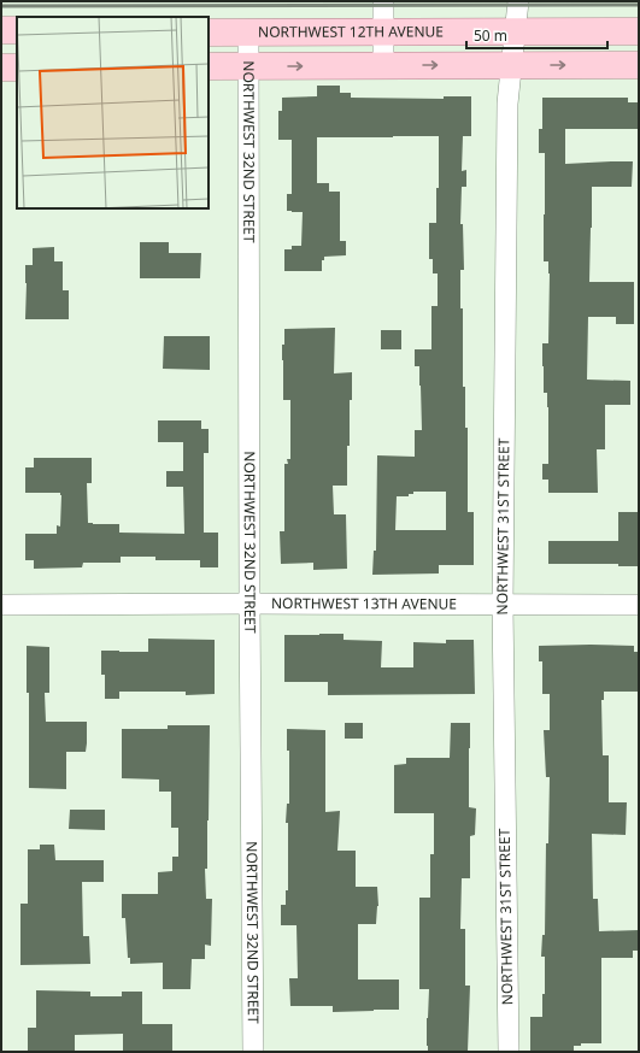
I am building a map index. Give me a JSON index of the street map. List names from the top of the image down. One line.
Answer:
{"streets":{"main road":["NORTHWEST 12TH AVENUE"],"street":["NORTHWEST 32ND STREET","NORTHWEST 31ST STREET","NORTHWEST 13TH AVENUE"]},"crossings":[["NORTHWEST 12TH AVENUE","NORTHWEST 32ND STREET"],["NORTHWEST 12TH AVENUE","NORTHWEST 31ST STREET"],["NORTHWEST 32ND STREET","NORTHWEST 13TH AVENUE"],["NORTHWEST 31ST STREET","NORTHWEST 13TH AVENUE"]],"scale_bar":"50 m"}
